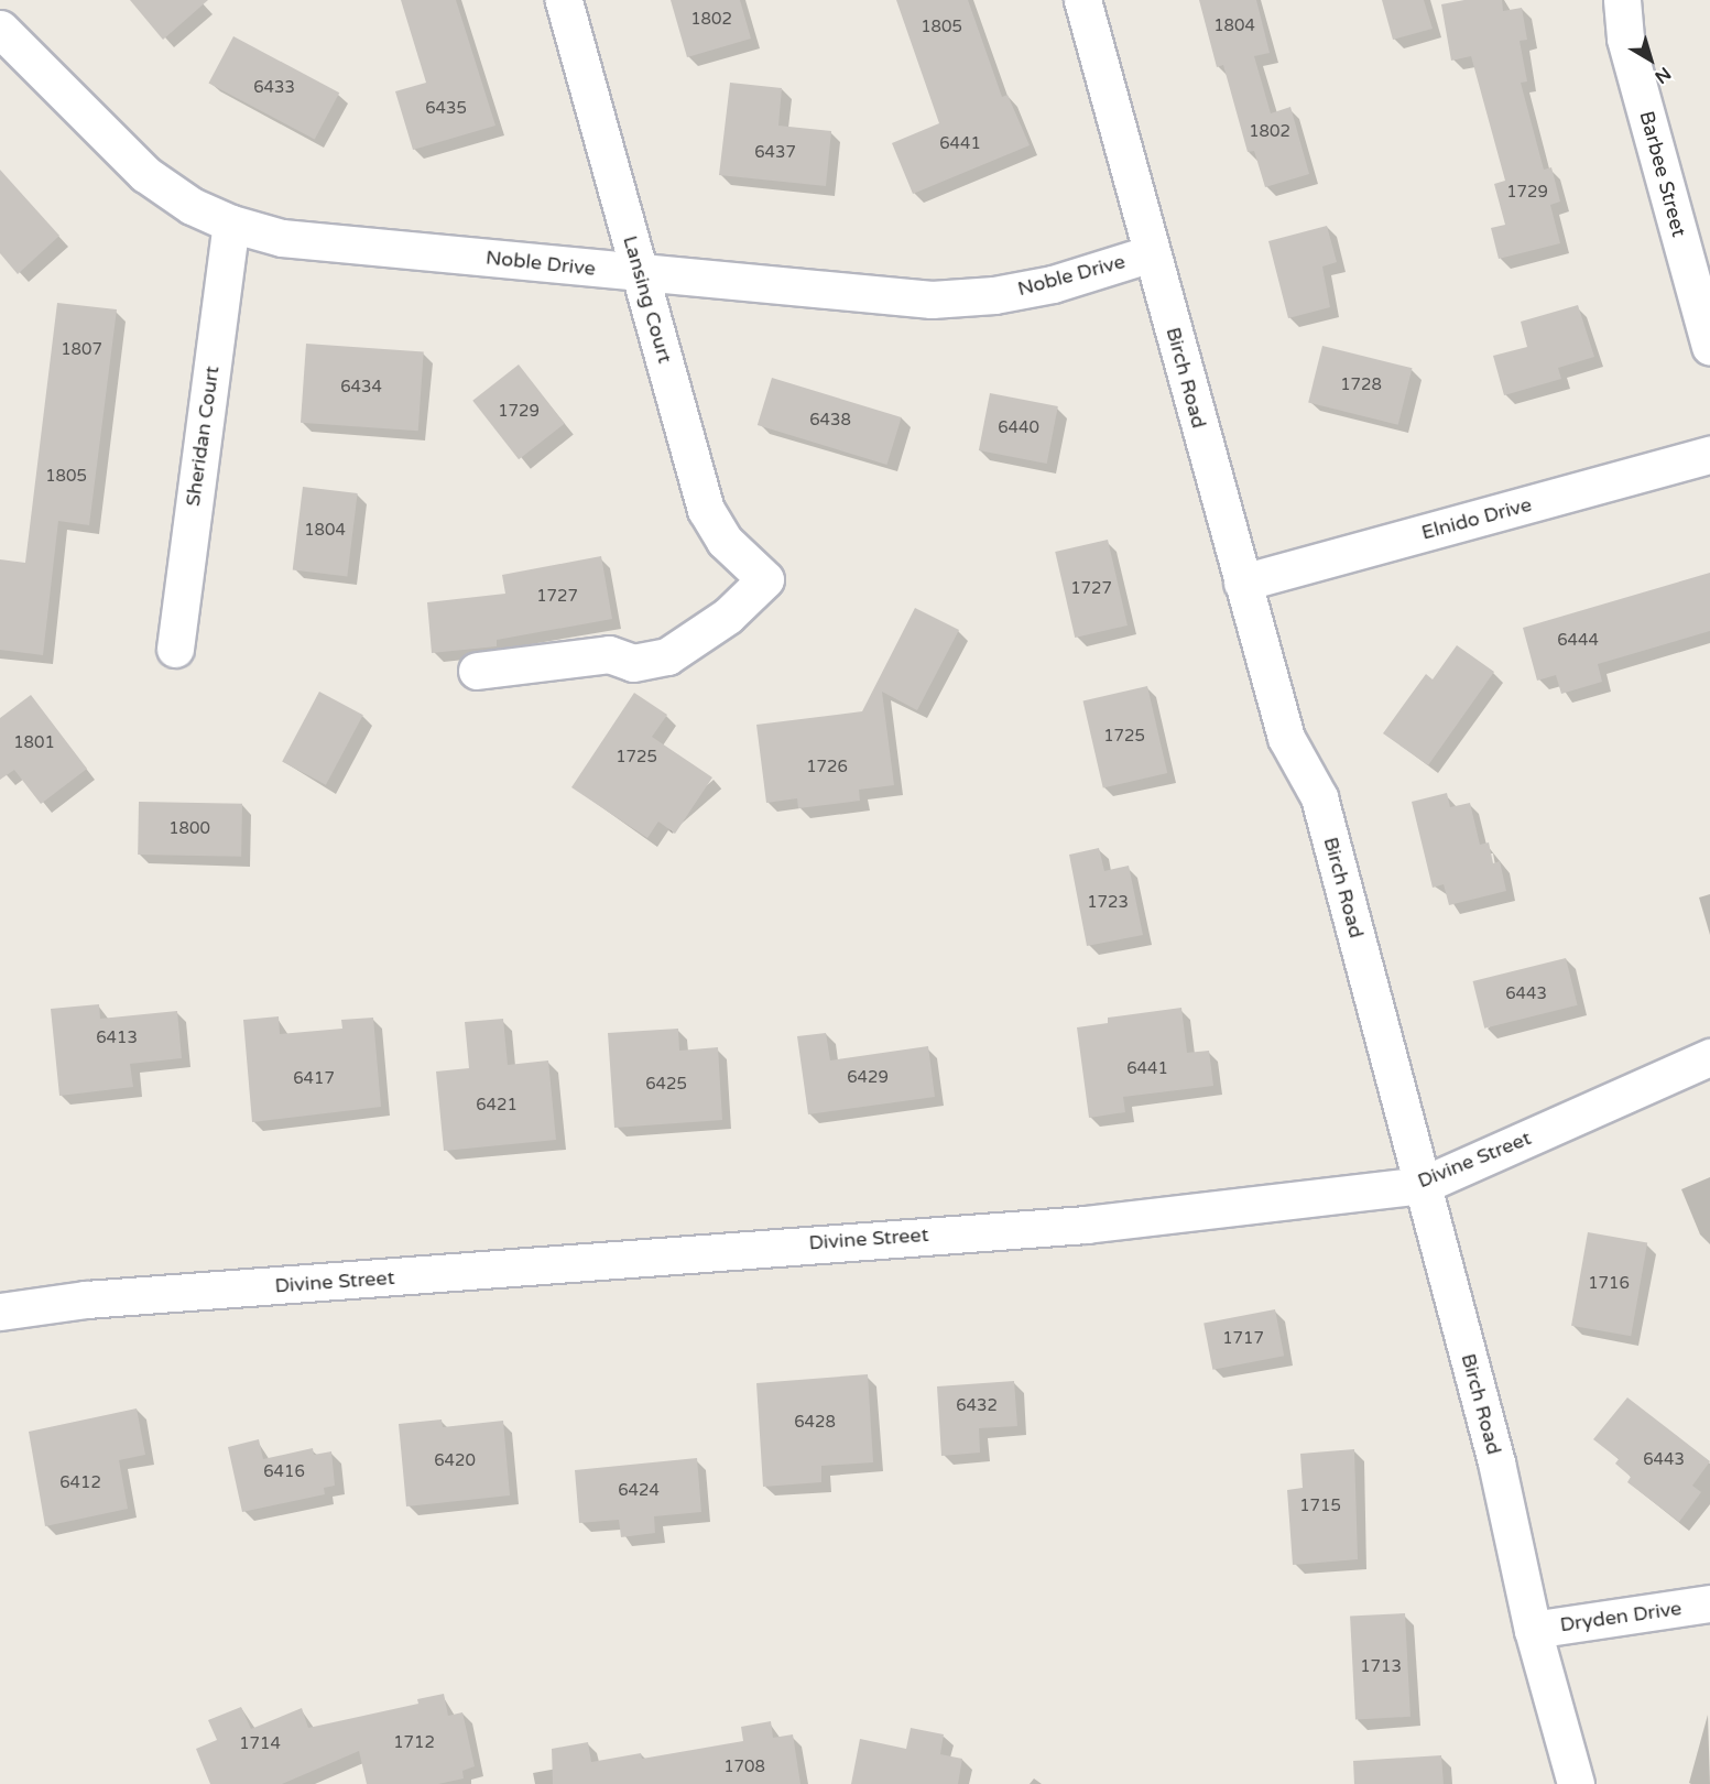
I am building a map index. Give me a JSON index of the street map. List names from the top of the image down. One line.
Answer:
{"streets":{"street":["Barbee Street","Noble Drive","Lansing Court","Birch Road","Sheridan Court","Elnido Drive","Divine Street","Dryden Drive"]},"crossings":[["Noble Drive","Lansing Court"],["Noble Drive","Birch Road"],["Noble Drive","Sheridan Court"],["Birch Road","Elnido Drive"],["Birch Road","Divine Street"],["Birch Road","Dryden Drive"]],"house_numbers":["1802","1804","1805","6433","6435","1802","6441","6437","1729","1807","1728","6434","1729","6438","6440","1805","1804","1727","1727","6444","1725","1801","1725","1726","1800","1723","6443","6413","6441","6429","6417","6425","6421","1716","1717","6432","6428","6443","6420","6416","6412","6424","1715","1713","1712","1714","1708"],"north":"bottom right"}
